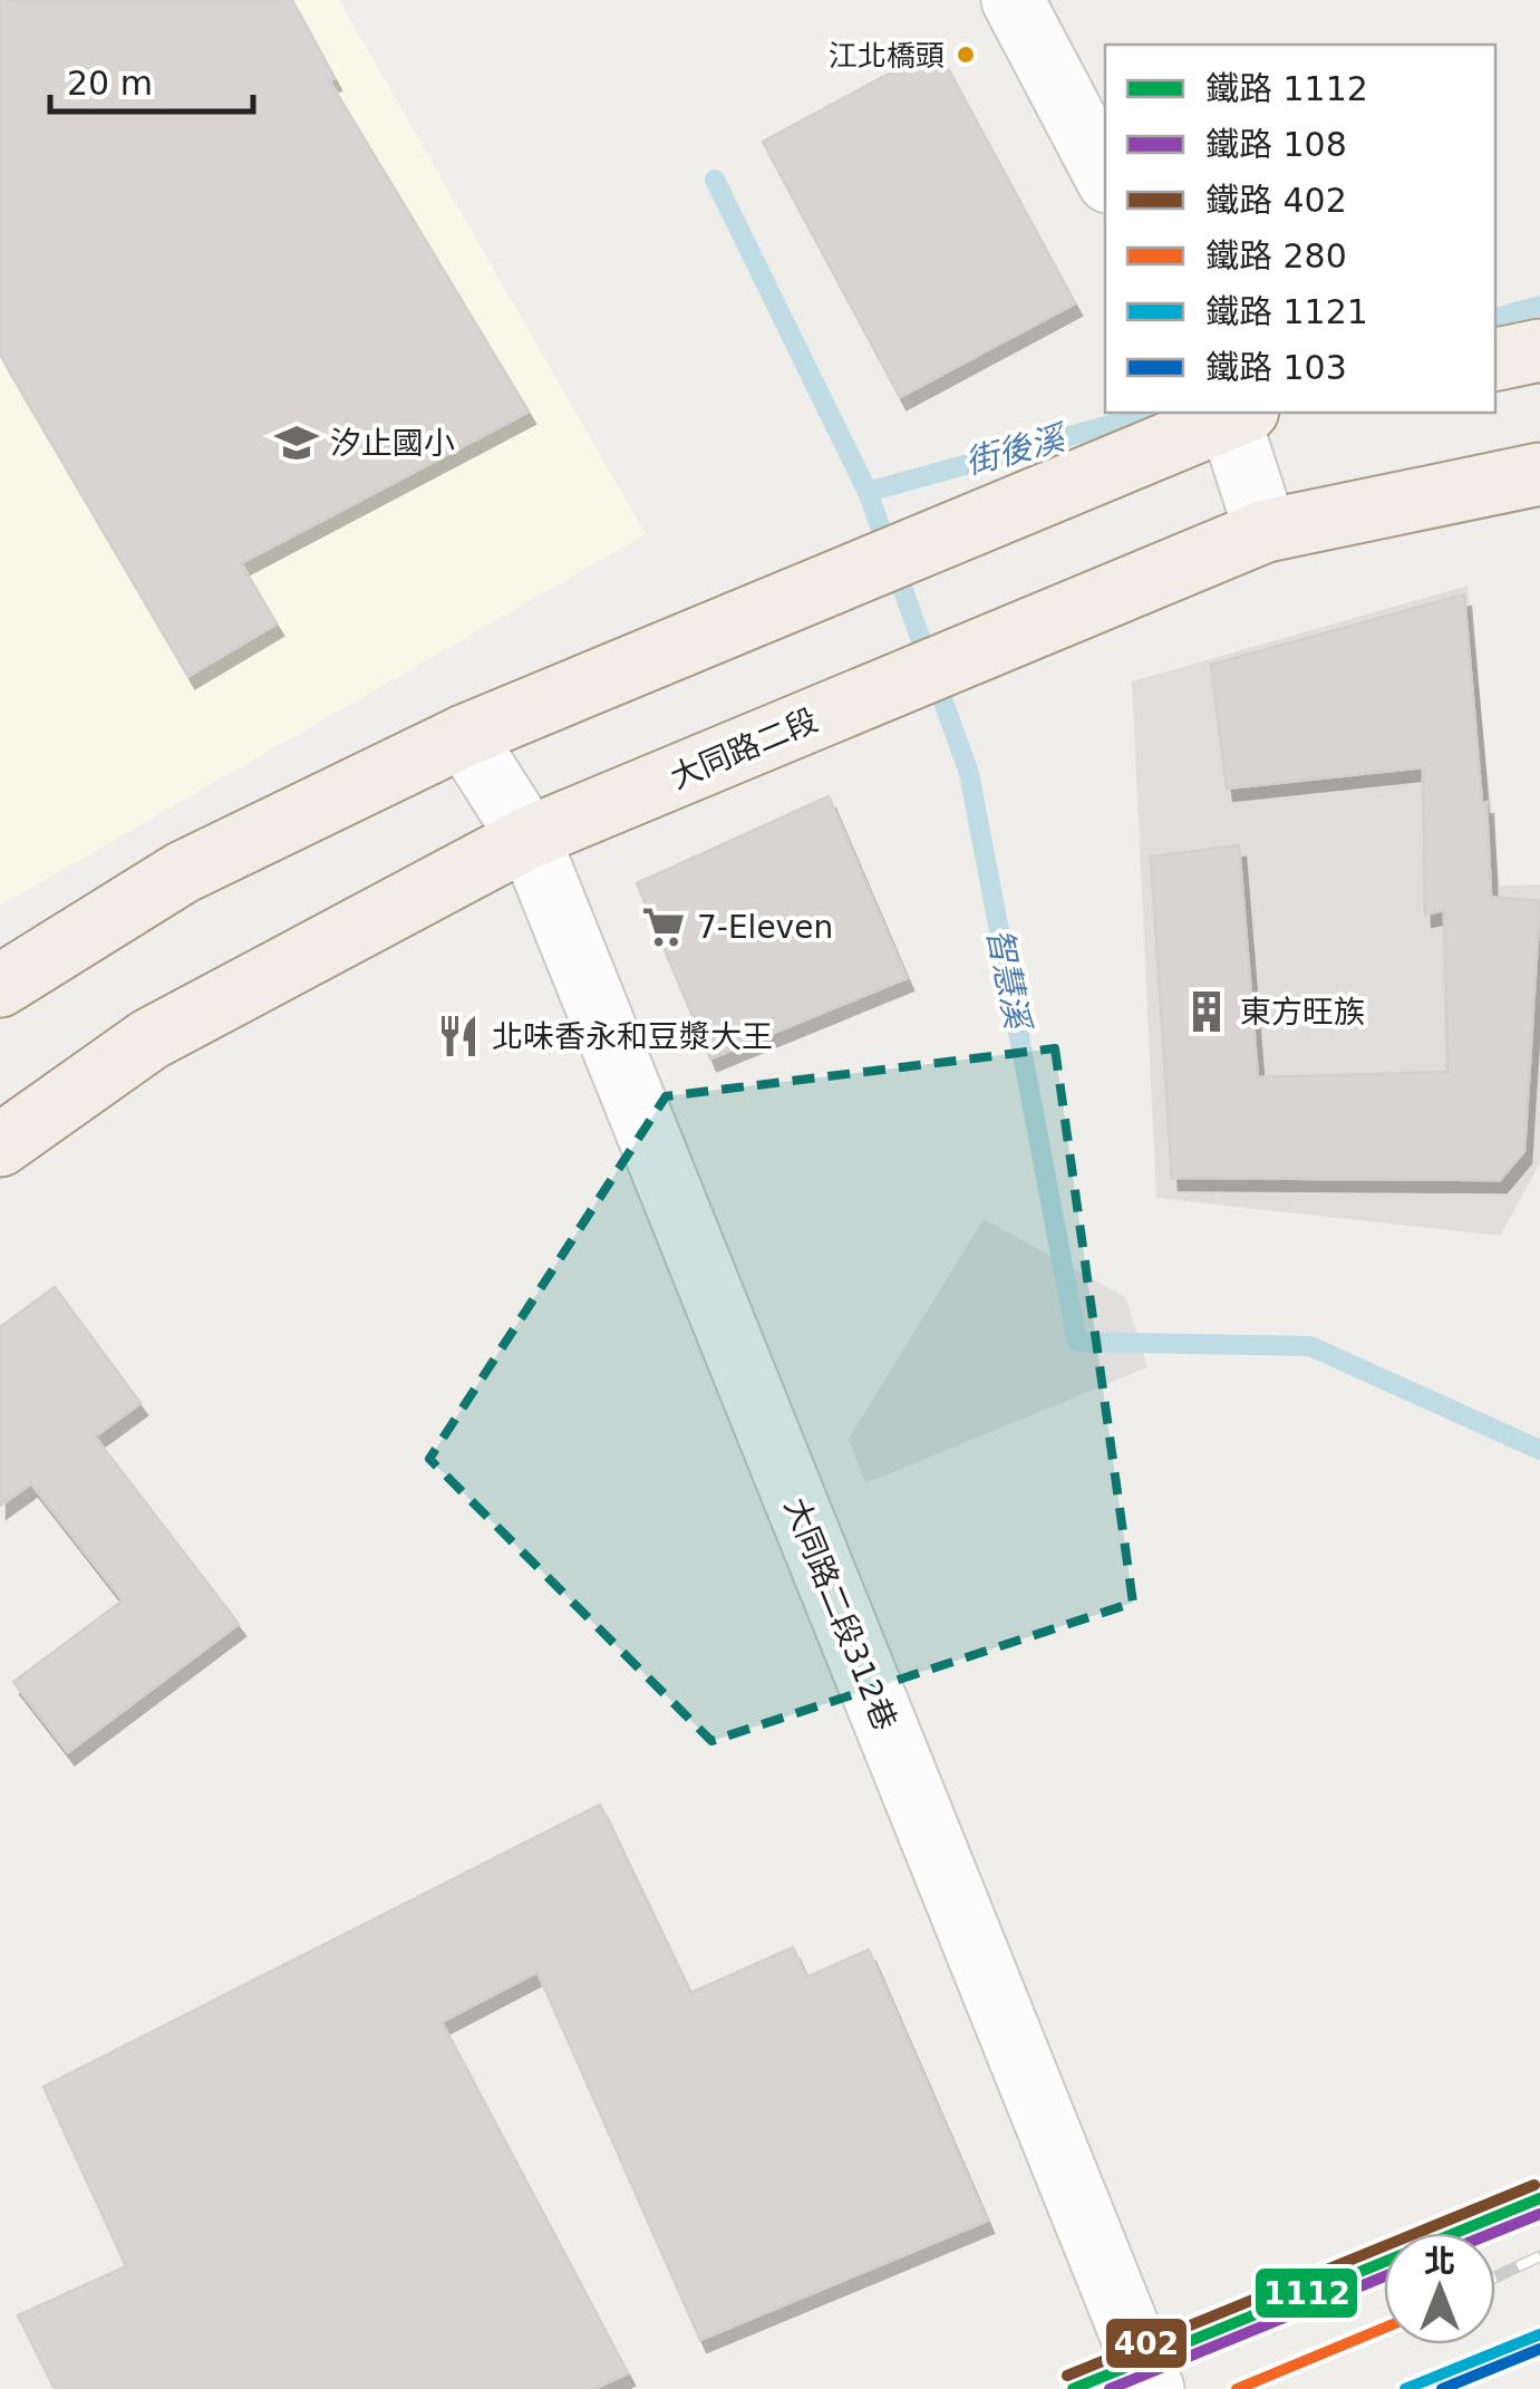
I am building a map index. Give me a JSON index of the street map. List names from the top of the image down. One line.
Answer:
{"streets":{"main road":["大同路二段"],"street":["大同路二段312巷"]},"crossings":[["大同路二段","大同路二段312巷"]],"water":["街後溪","智慧溪"],"places":{"other":["江北橋頭"],"school or university":["汐止國小"],"supermarket":["7-Eleven"],"building":["東方旺族"],"restaurant":["北味香永和豆漿大王"]},"lines":["rail line 402","rail line 1112","rail line 108","rail line 280","rail line 1121","rail line 103"],"legend":["鐵路 1112","鐵路 108","鐵路 402","鐵路 280","鐵路 1121","鐵路 103"],"scale_bar":"20 m","north":"top"}
